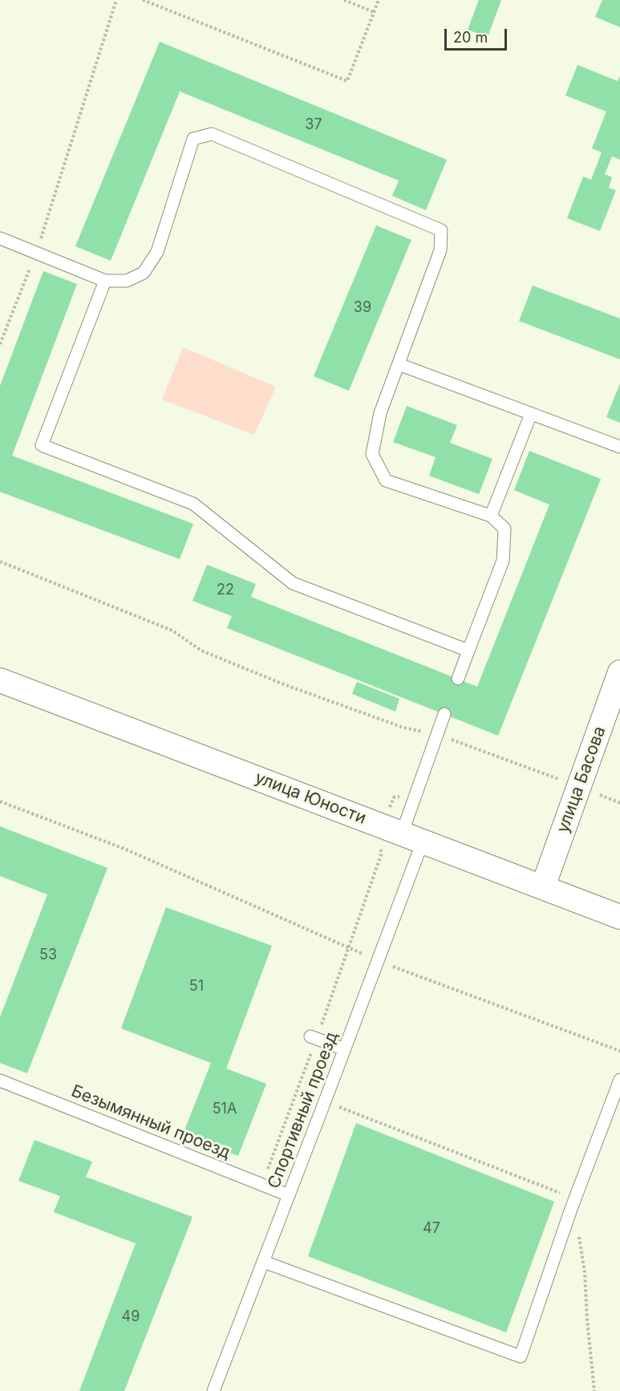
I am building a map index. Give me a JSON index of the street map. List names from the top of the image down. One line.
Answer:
{"streets":{"street":["улица Басова","улица Юности"],"lane":["Спортивный проезд","Безымянный проезд"]},"crossings":[["улица Басова","улица Юности"],["улица Юности","Спортивный проезд"],["Спортивный проезд","Безымянный проезд"]],"house_numbers":["37","39","22","53","51","51А","47","49"],"scale_bar":"20 m"}
